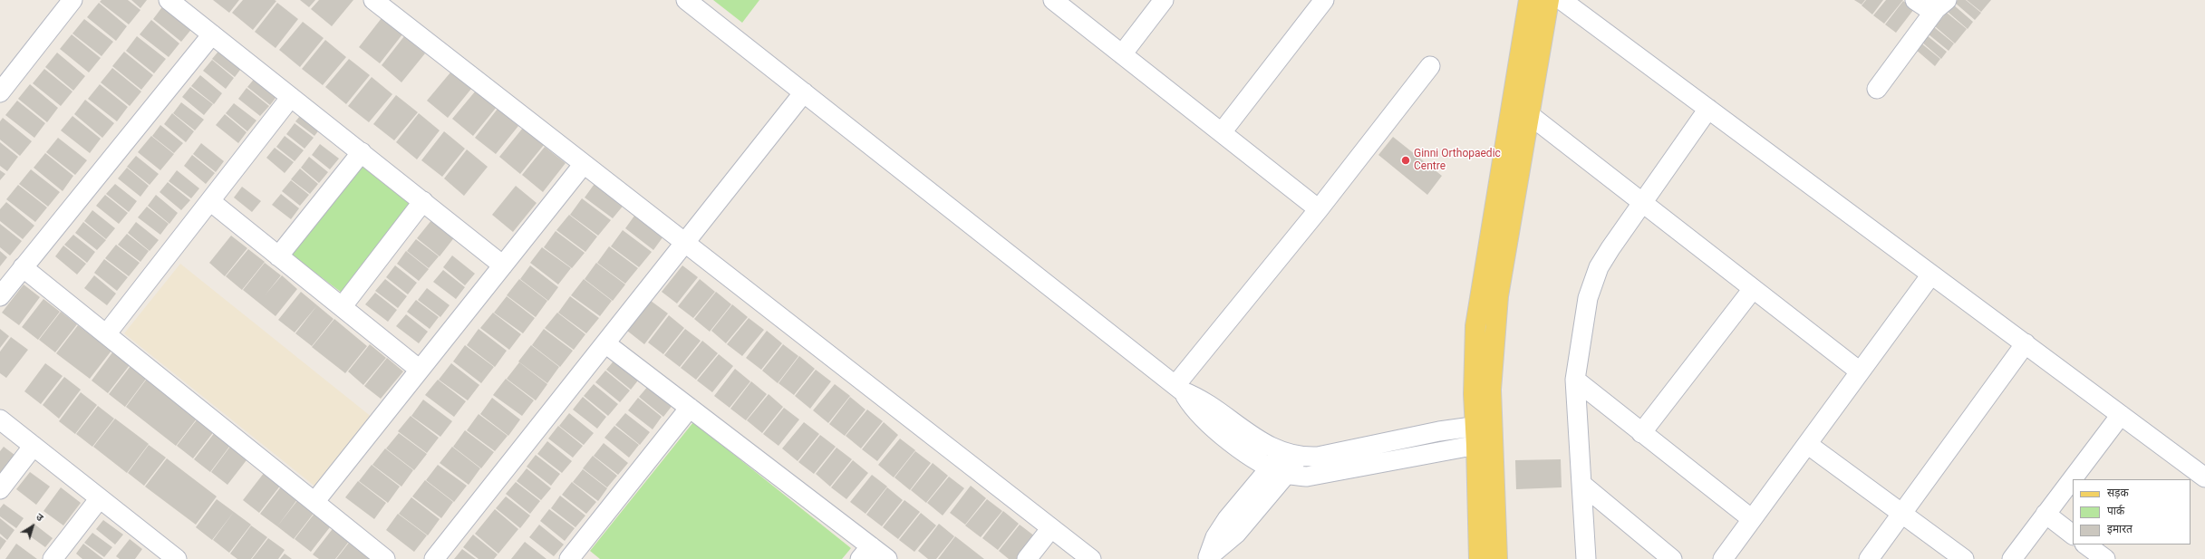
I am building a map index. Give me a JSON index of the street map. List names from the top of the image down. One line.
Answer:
{"places":["Ginni Orthopaedic Centre"],"legend":["सड़क","पार्क","इमारत"],"north":"top right"}
